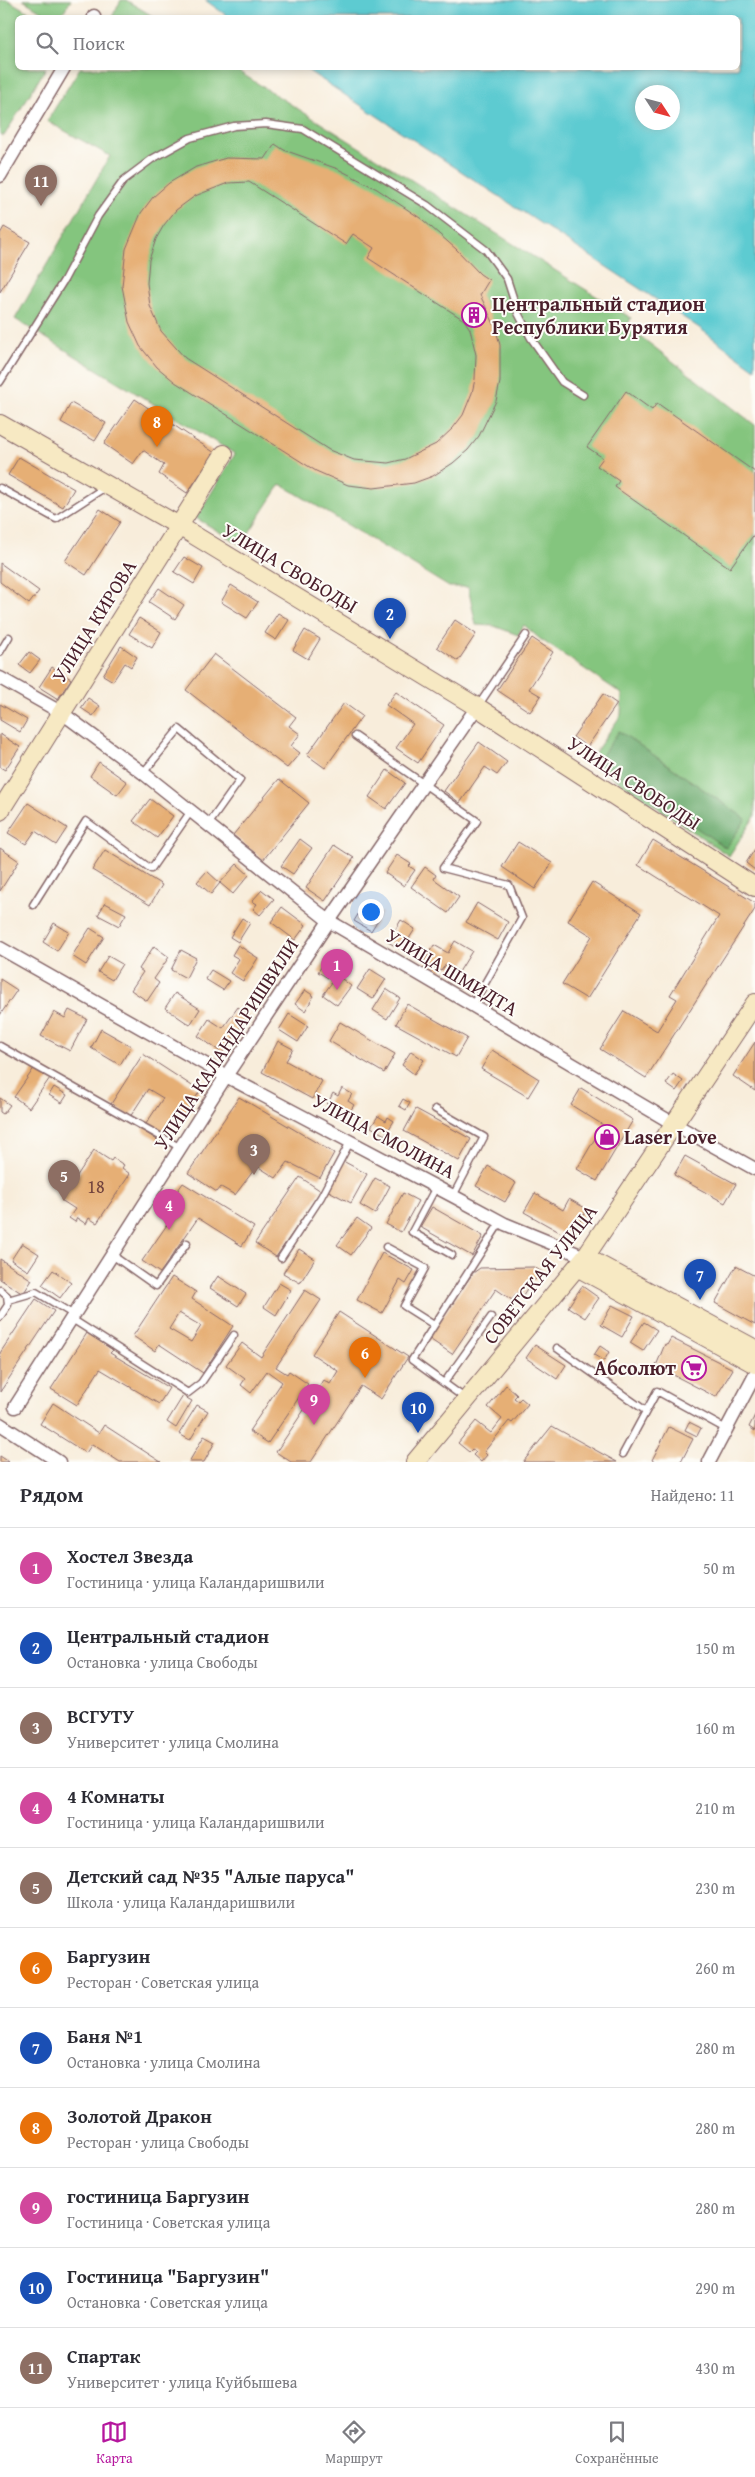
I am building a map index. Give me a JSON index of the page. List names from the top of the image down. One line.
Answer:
{"streets":{"main road":["УЛИЦА СВОБОДЫ","УЛИЦА КИРОВА","УЛИЦА СМОЛИНА","СОВЕТСКАЯ УЛИЦА"],"street":["УЛИЦА ШМИДТА","УЛИЦА КАЛАНДАРИШВИЛИ"]},"crossings":[["УЛИЦА СВОБОДЫ","УЛИЦА КИРОВА"],["УЛИЦА СВОБОДЫ","УЛИЦА КАЛАНДАРИШВИЛИ"],["УЛИЦА КИРОВА","УЛИЦА ШМИДТА"],["УЛИЦА ШМИДТА","УЛИЦА КАЛАНДАРИШВИЛИ"],["УЛИЦА ШМИДТА","СОВЕТСКАЯ УЛИЦА"],["УЛИЦА КАЛАНДАРИШВИЛИ","УЛИЦА СМОЛИНА"],["УЛИЦА СМОЛИНА","СОВЕТСКАЯ УЛИЦА"]],"places":{"building":["Центральный стадион Республики Бурятия"],"shop":["Laser Love"],"supermarket":["Абсолют"]},"house_numbers":["18"],"north":"bottom right","page":{"search":"Поиск","pins":["11","8","2","1","3","5","4","7","6","9","10"],"heading":["Рядом","Найдено: 11"],"list":[{"mark":"1","name":"Хостел Звезда","note":"Гостиница · улица Каландаришвили","value":"50 m"},{"mark":"2","name":"Центральный стадион","note":"Остановка · улица Свободы","value":"150 m"},{"mark":"3","name":"ВСГУТУ","note":"Университет · улица Смолина","value":"160 m"},{"mark":"4","name":"4 Комнаты","note":"Гостиница · улица Каландаришвили","value":"210 m"},{"mark":"5","name":"Детский сад №35 \"Алые паруса\"","note":"Школа · улица Каландаришвили","value":"230 m"},{"mark":"6","name":"Баргузин","note":"Ресторан · Советская улица","value":"260 m"},{"mark":"7","name":"Баня №1","note":"Остановка · улица Смолина","value":"280 m"},{"mark":"8","name":"Золотой Дракон","note":"Ресторан · улица Свободы","value":"280 m"},{"mark":"9","name":"гостиница Баргузин","note":"Гостиница · Советская улица","value":"280 m"},{"mark":"10","name":"Гостиница \"Баргузин\"","note":"Остановка · Советская улица","value":"290 m"},{"mark":"11","name":"Спартак","note":"Университет · улица Куйбышева","value":"430 m"}],"nav":["Карта","Маршрут","Сохранённые"]}}
